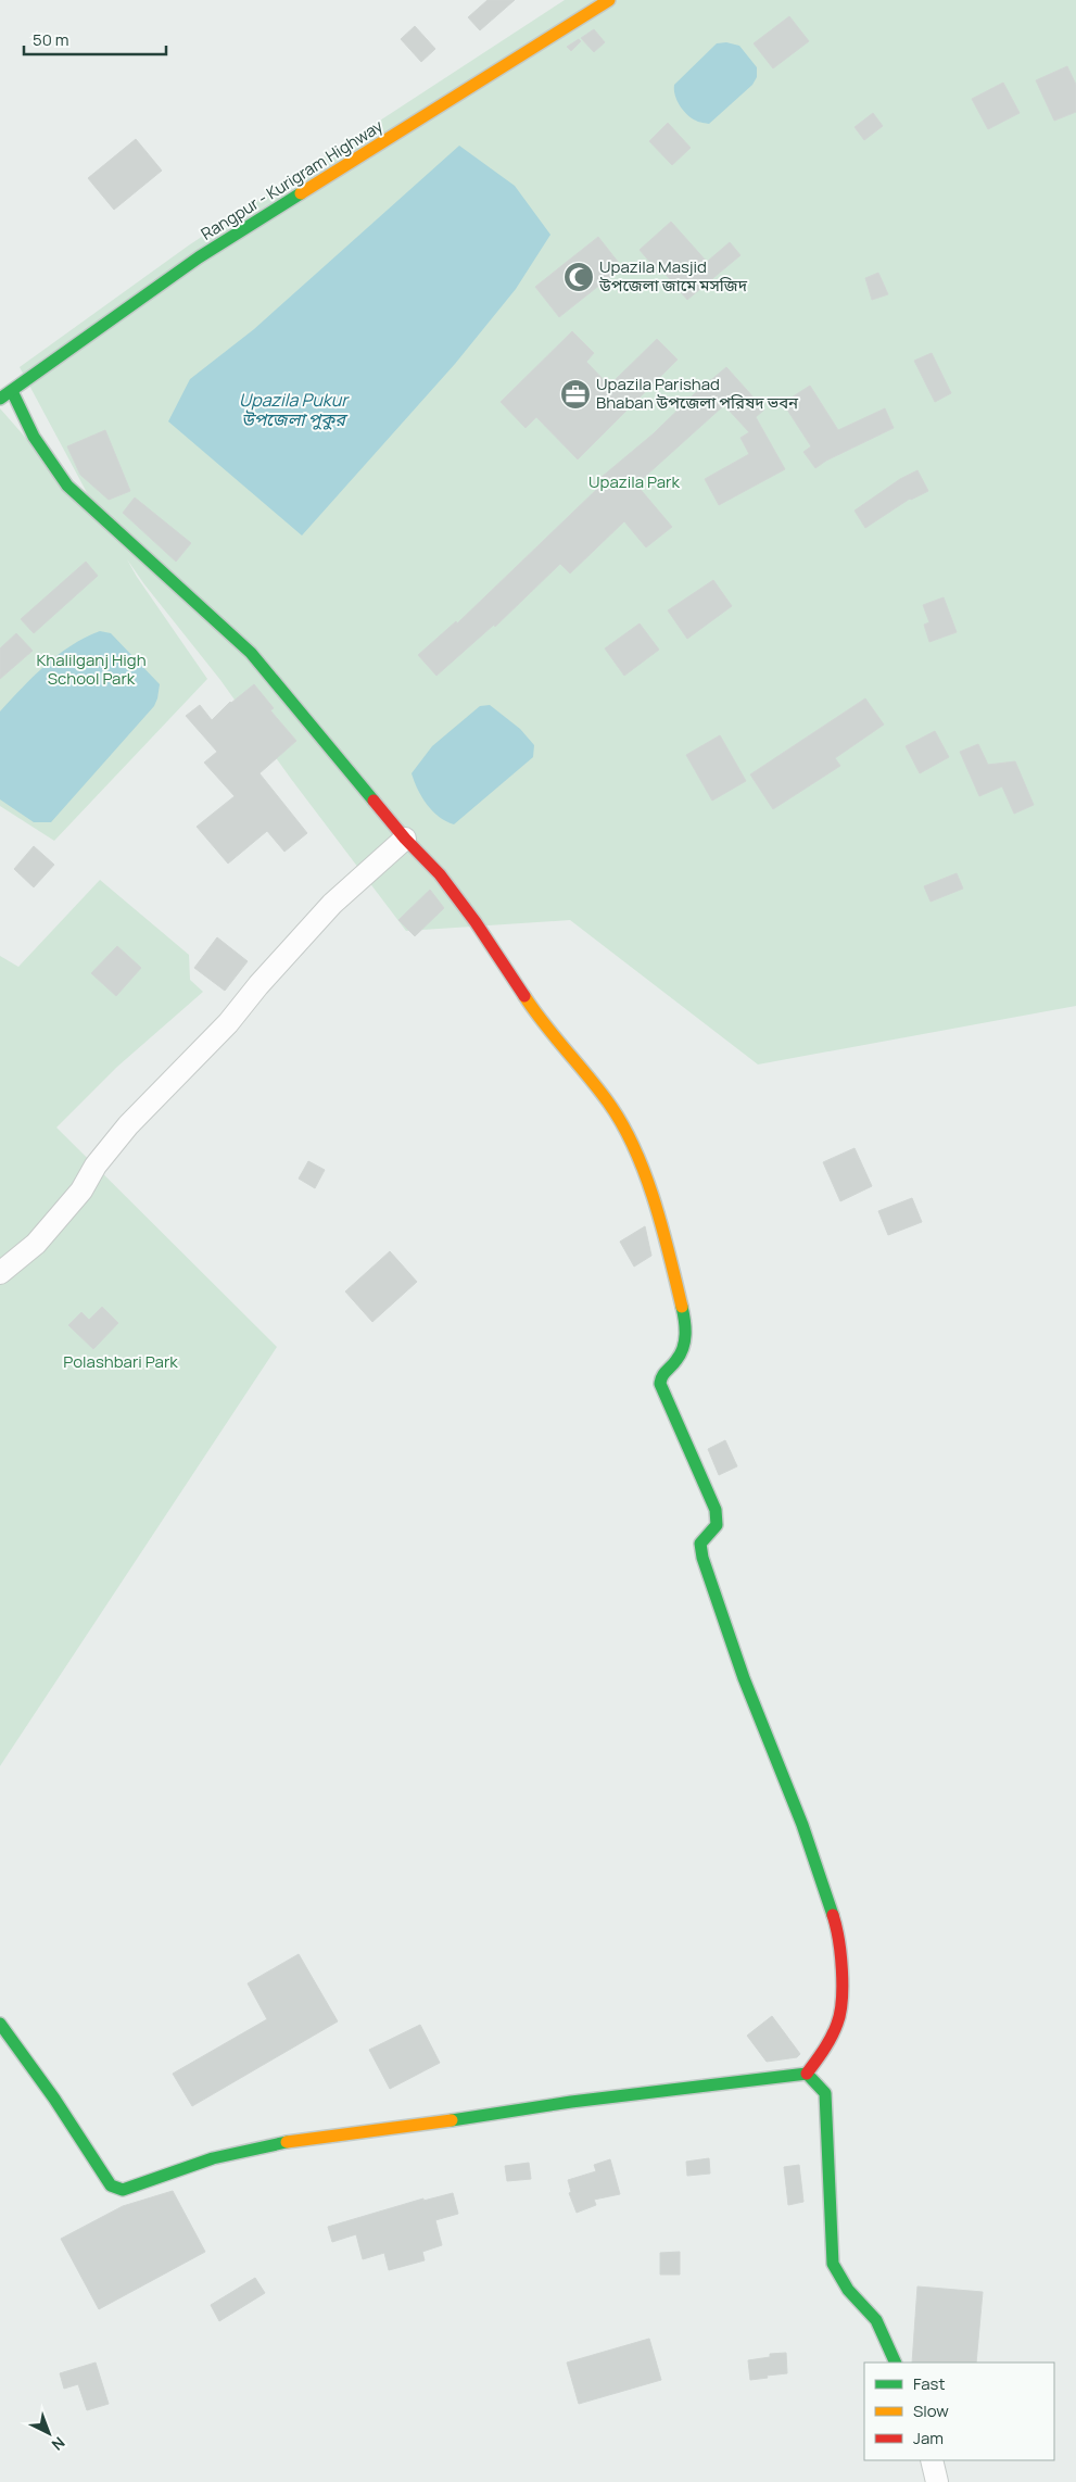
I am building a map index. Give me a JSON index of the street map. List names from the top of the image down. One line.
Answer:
{"streets":{"main road":["Rangpur - Kurigram Highway"]},"water":["Upazila Pukur উপজেলা পুকুর"],"parks":["Upazila Park","Khalilganj High School Park","Polashbari Park"],"places":{"mosque":["Upazila Masjid উপজেলা জামে মসজিদ"],"office":["Upazila Parishad Bhaban উপজেলা পরিষদ ভবন"]},"legend":["Fast","Slow","Jam"],"scale_bar":"50 m","north":"bottom right"}
